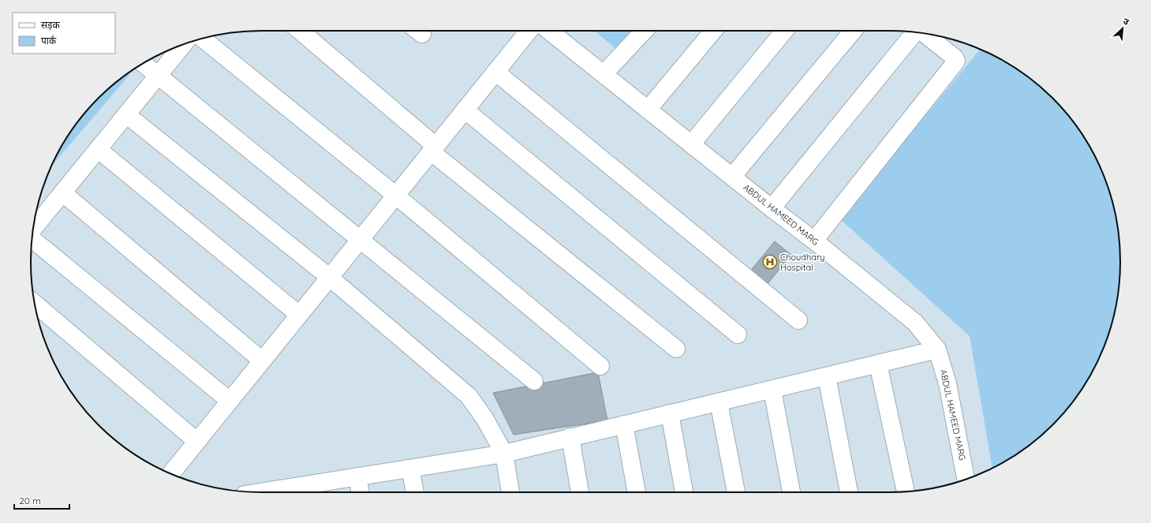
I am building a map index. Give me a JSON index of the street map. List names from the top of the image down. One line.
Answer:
{"streets":{"street":["ABDUL HAMEED MARG"]},"places":{"hospital":["Choudhary Hospital"]},"legend":["सड़क","पार्क"],"scale_bar":"20 m","north":"top right"}
